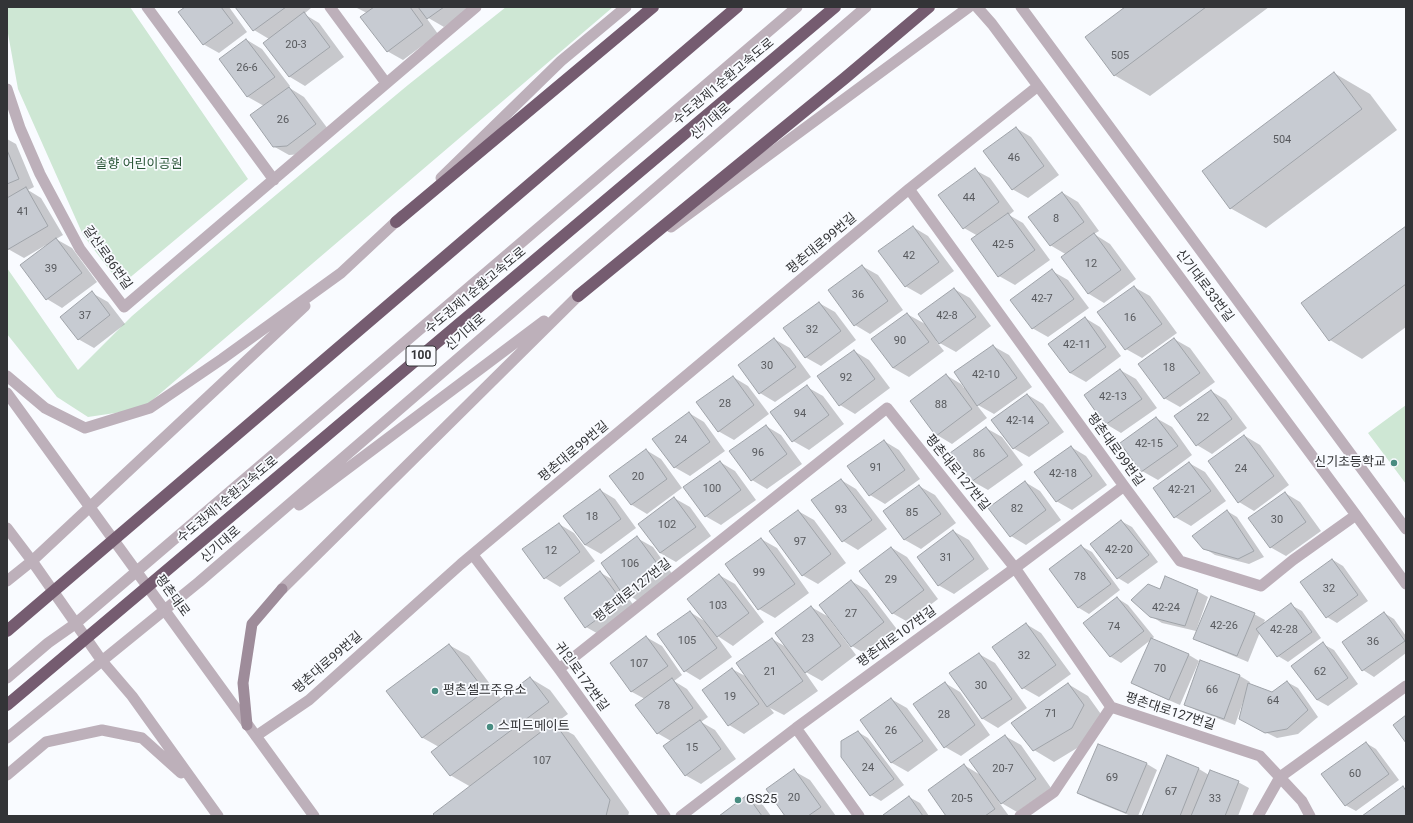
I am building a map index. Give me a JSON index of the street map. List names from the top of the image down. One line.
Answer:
{"streets":{"highway":["수도권제1순환고속도로","100"],"street":["신기대로","평촌대로99번길","갈산로86번길","신기대로33번길","평촌대로127번길","평촌대로","평촌대로107번길","귀인로172번길"]},"crossings":[["신기대로","평촌대로"],["평촌대로99번길","신기대로33번길"],["평촌대로99번길","평촌대로"],["평촌대로99번길","평촌대로107번길"],["평촌대로99번길","귀인로172번길"],["평촌대로127번길","평촌대로107번길"],["평촌대로127번길","귀인로172번길"]],"parks":["솔향 어린이공원"],"places":["신기초등학교","평촌셀프주유소","스피드메이트","GS25"],"house_numbers":["20-3","505","26-6","26","504","46","44","41","8","42-5","42","12","39","36","42-7","37","42-8","16","32","90","42-11","30","18","42-10","92","42-13","28","88","94","22","42-14","24","42-15","96","86","91","24","42-18","20","100","42-21","82","93","85","18","30","102","97","42-20","12","31","106","99","78","29","32","103","42-24","27","42-26","74","42-28","23","105","36","32","107","70","21","62","30","66","19","64","78","71","28","26","15","107","24","20-7","60","69","67","20","20-5","33"]}
